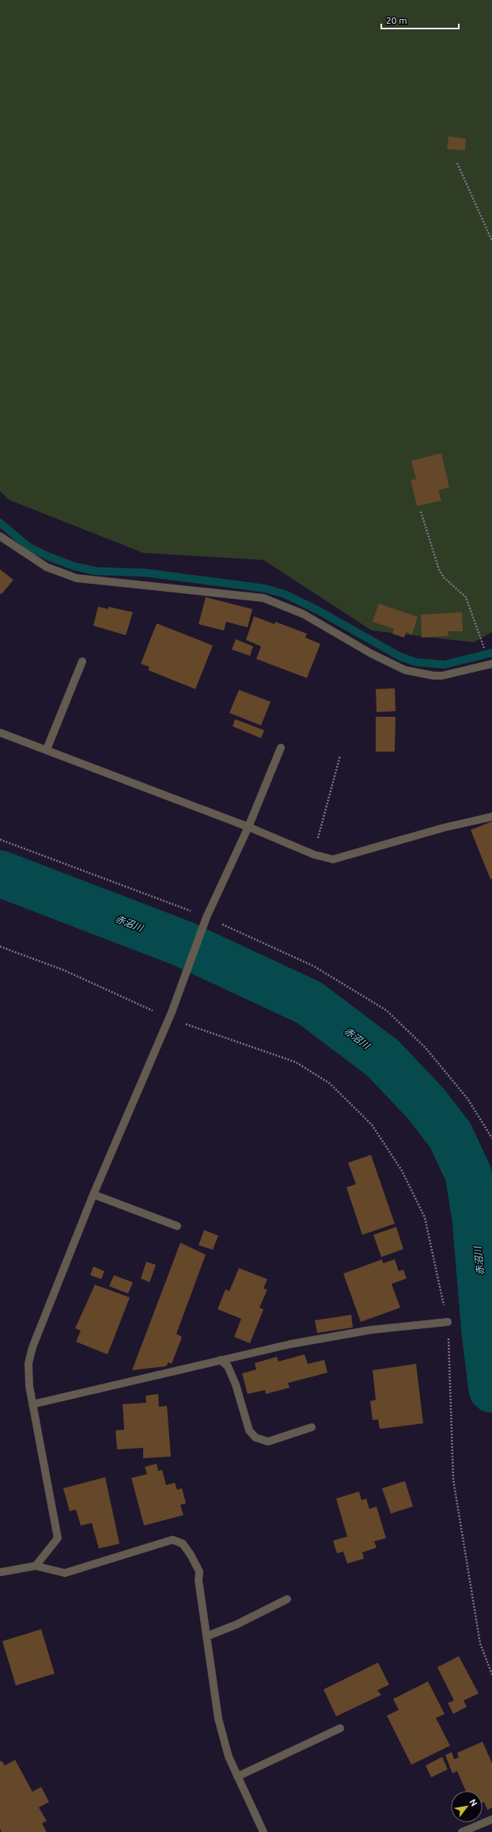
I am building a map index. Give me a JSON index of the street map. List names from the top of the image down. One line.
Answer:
{"water":["赤沼川"],"scale_bar":"20 m","north":"top right"}
